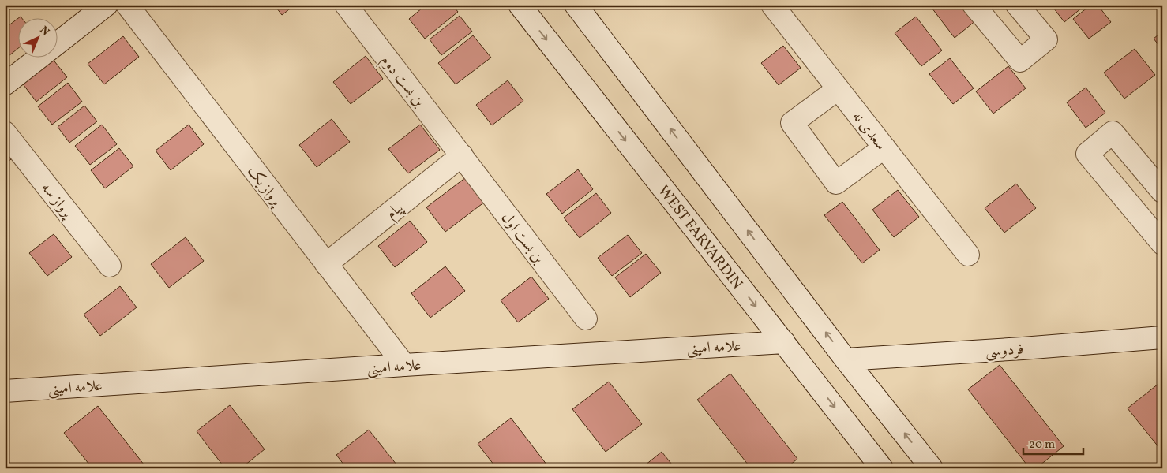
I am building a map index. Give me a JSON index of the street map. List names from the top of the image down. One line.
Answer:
{"streets":{"street":["بن بست دوم","سعدی نه","پرواز یک","پرواز سه","پیام","WEST FARVARDIN","بن بست اول","علامه امینی","فردوسی"]},"crossings":[["بن بست دوم","پیام"],["بن بست دوم","بن بست اول"],["پرواز یک","پیام"],["پرواز یک","علامه امینی"],["پیام","بن بست اول"],["WEST FARVARDIN","علامه امینی"]],"scale_bar":"20 m","north":"top right"}
